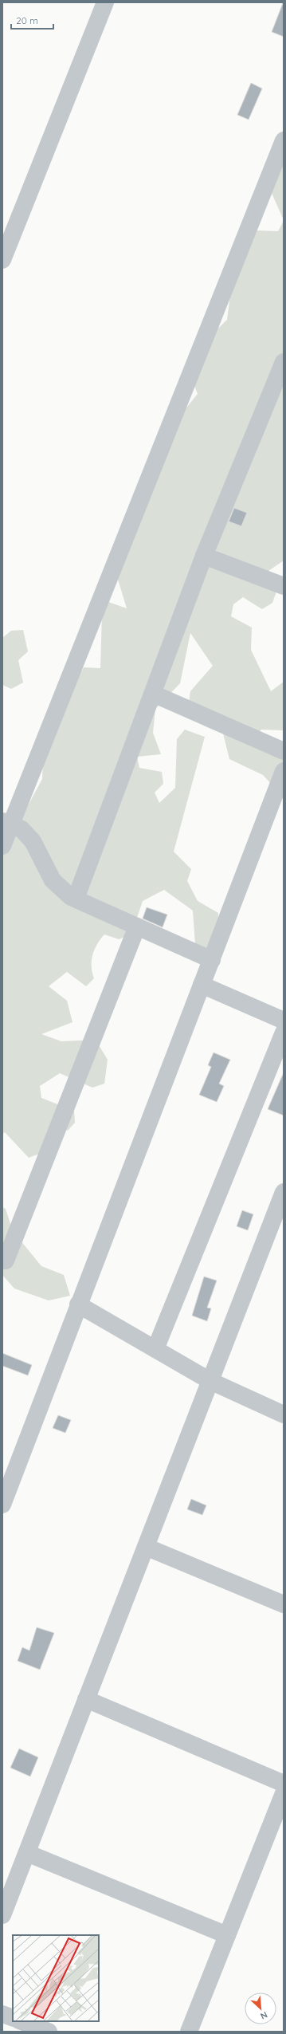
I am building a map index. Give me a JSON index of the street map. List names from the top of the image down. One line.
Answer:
{"scale_bar":"20 m","north":"bottom right"}
